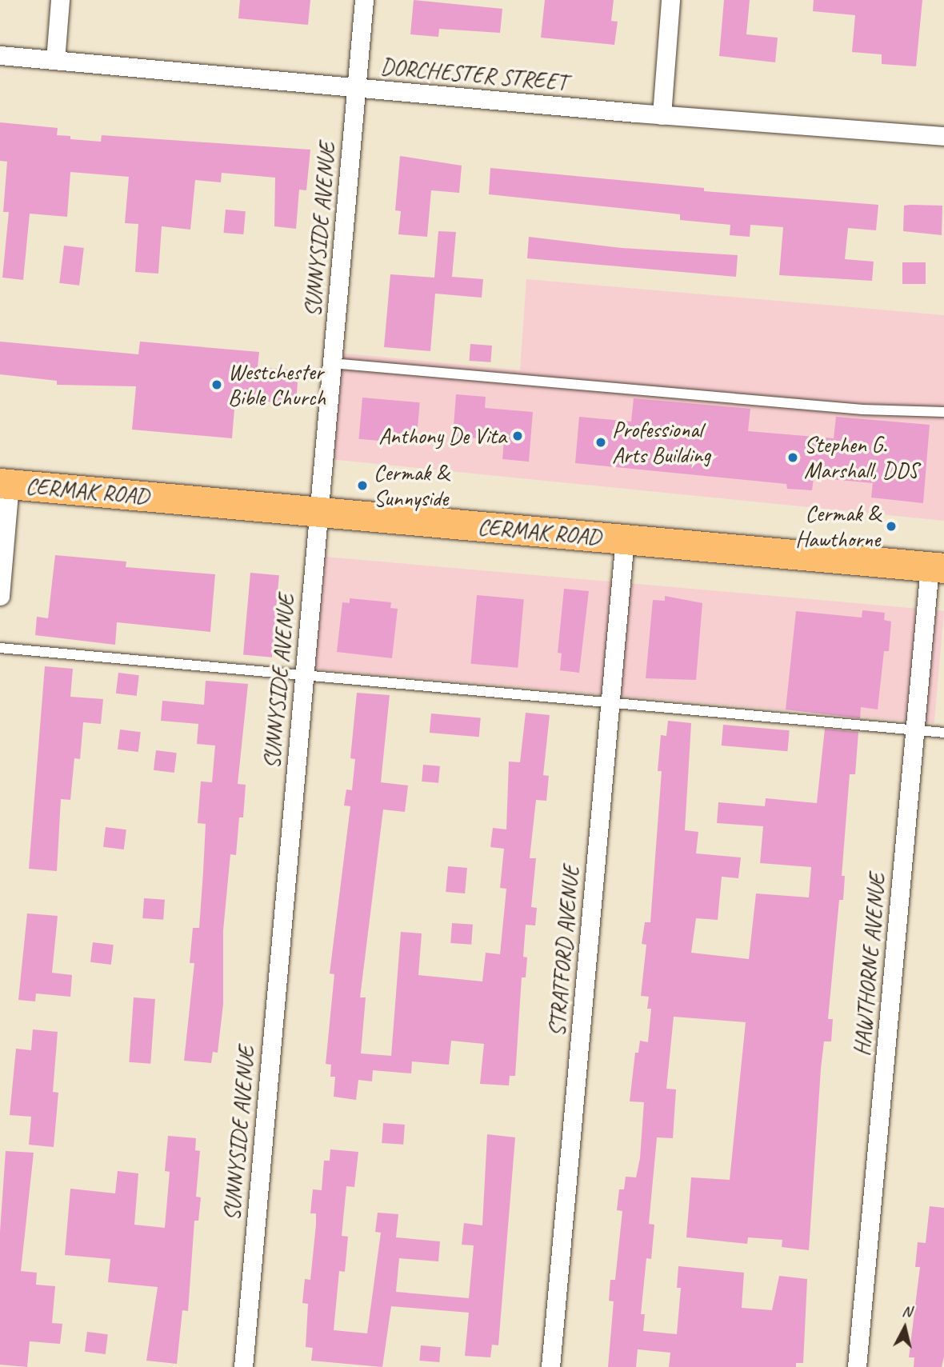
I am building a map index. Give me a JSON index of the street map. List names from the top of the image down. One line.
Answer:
{"streets":{"main road":["CERMAK ROAD"],"street":["DORCHESTER STREET","SUNNYSIDE AVENUE","STRATFORD AVENUE","HAWTHORNE AVENUE"]},"crossings":[["DORCHESTER STREET","SUNNYSIDE AVENUE"],["SUNNYSIDE AVENUE","CERMAK ROAD"],["CERMAK ROAD","STRATFORD AVENUE"],["CERMAK ROAD","HAWTHORNE AVENUE"]],"places":["Westchester Bible Church","Anthony De Vita","Professional Arts Building","Stephen G. Marshall, DDS","Cermak & Sunnyside","Cermak & Hawthorne"],"north":"top"}
